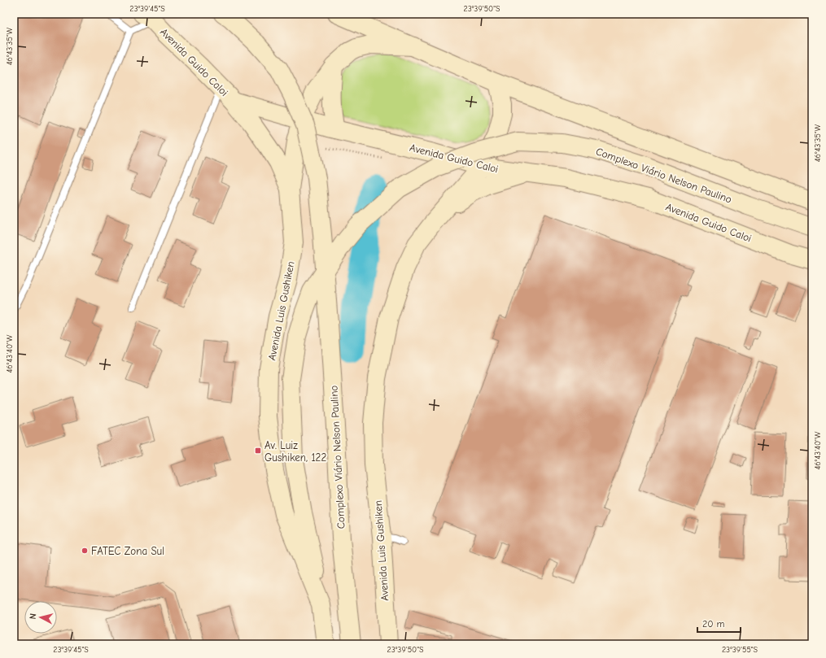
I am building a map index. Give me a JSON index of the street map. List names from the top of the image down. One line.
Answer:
{"streets":{"main road":["Avenida Guido Caloi","Complexo Viário Nelson Paulino","Avenida Luis Gushiken"]},"crossings":[["Avenida Guido Caloi","Avenida Luis Gushiken"],["Complexo Viário Nelson Paulino","Avenida Luis Gushiken"]],"places":{"transit":["Av. Luiz Gushiken, 122"],"other":["FATEC Zona Sul"]},"scale_bar":"20 m","north":"left","coordinates":["23°39'45\"S","23°39'50\"S","46°43'35\"W","46°43'40\"W","23°39'55\"S"]}
